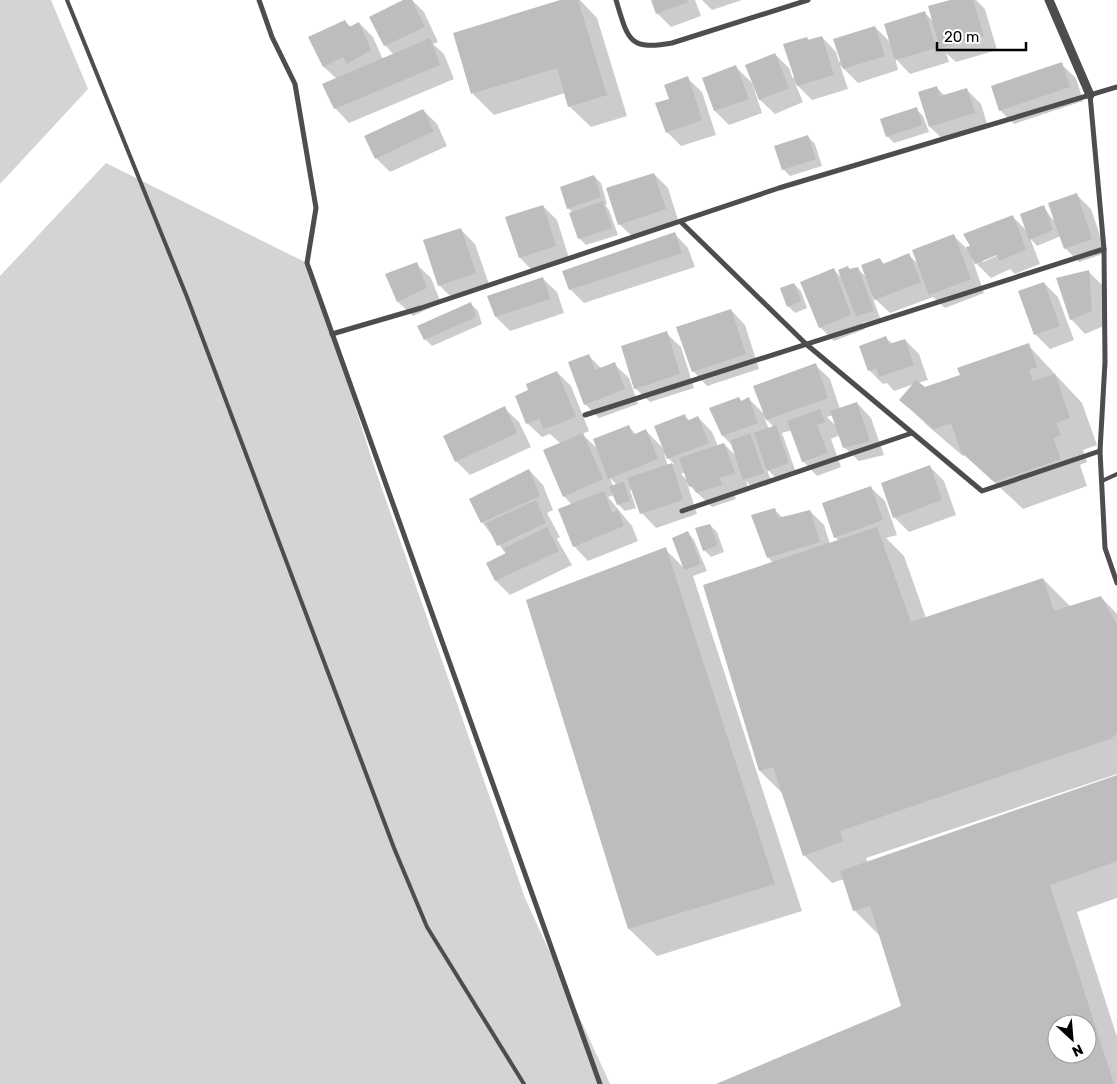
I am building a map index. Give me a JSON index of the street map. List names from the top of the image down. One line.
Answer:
{"scale_bar":"20 m","north":"bottom right"}
